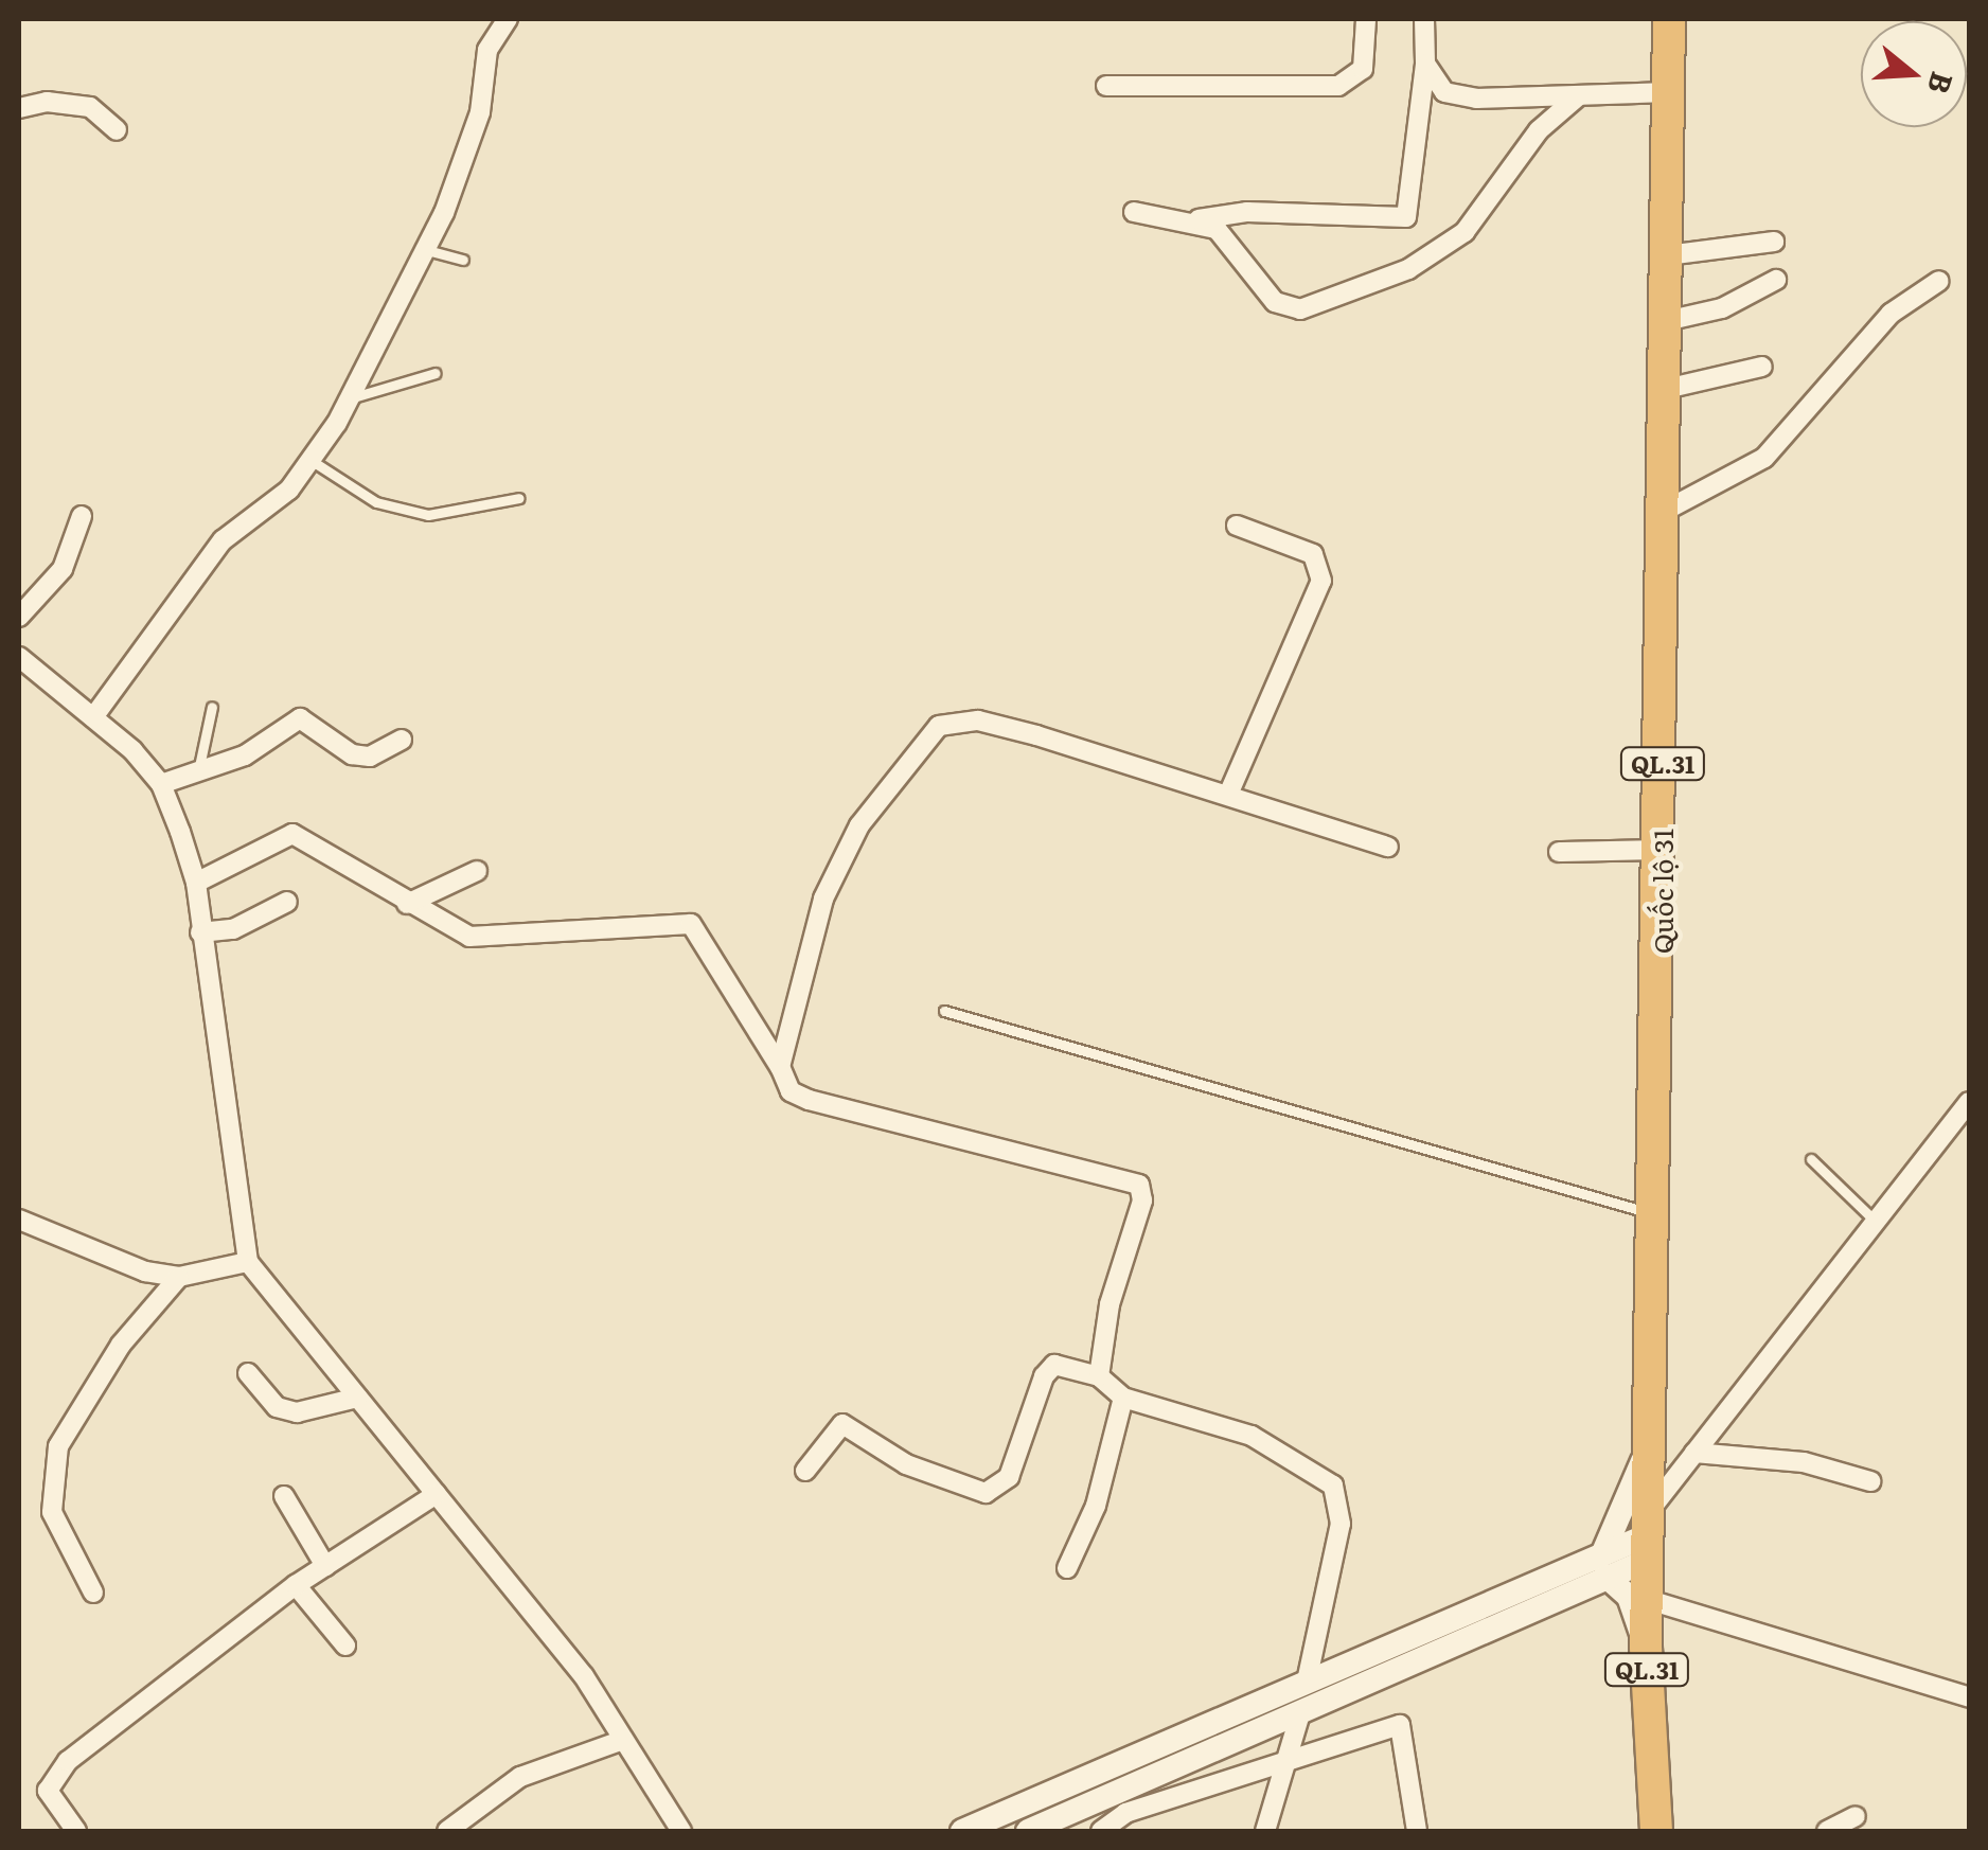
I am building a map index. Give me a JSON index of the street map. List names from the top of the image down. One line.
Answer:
{"streets":{"highway":["QL.31","Quốc lộ 31"]},"crossings":[["QL.31","Quốc lộ 31"]],"north":"right"}
